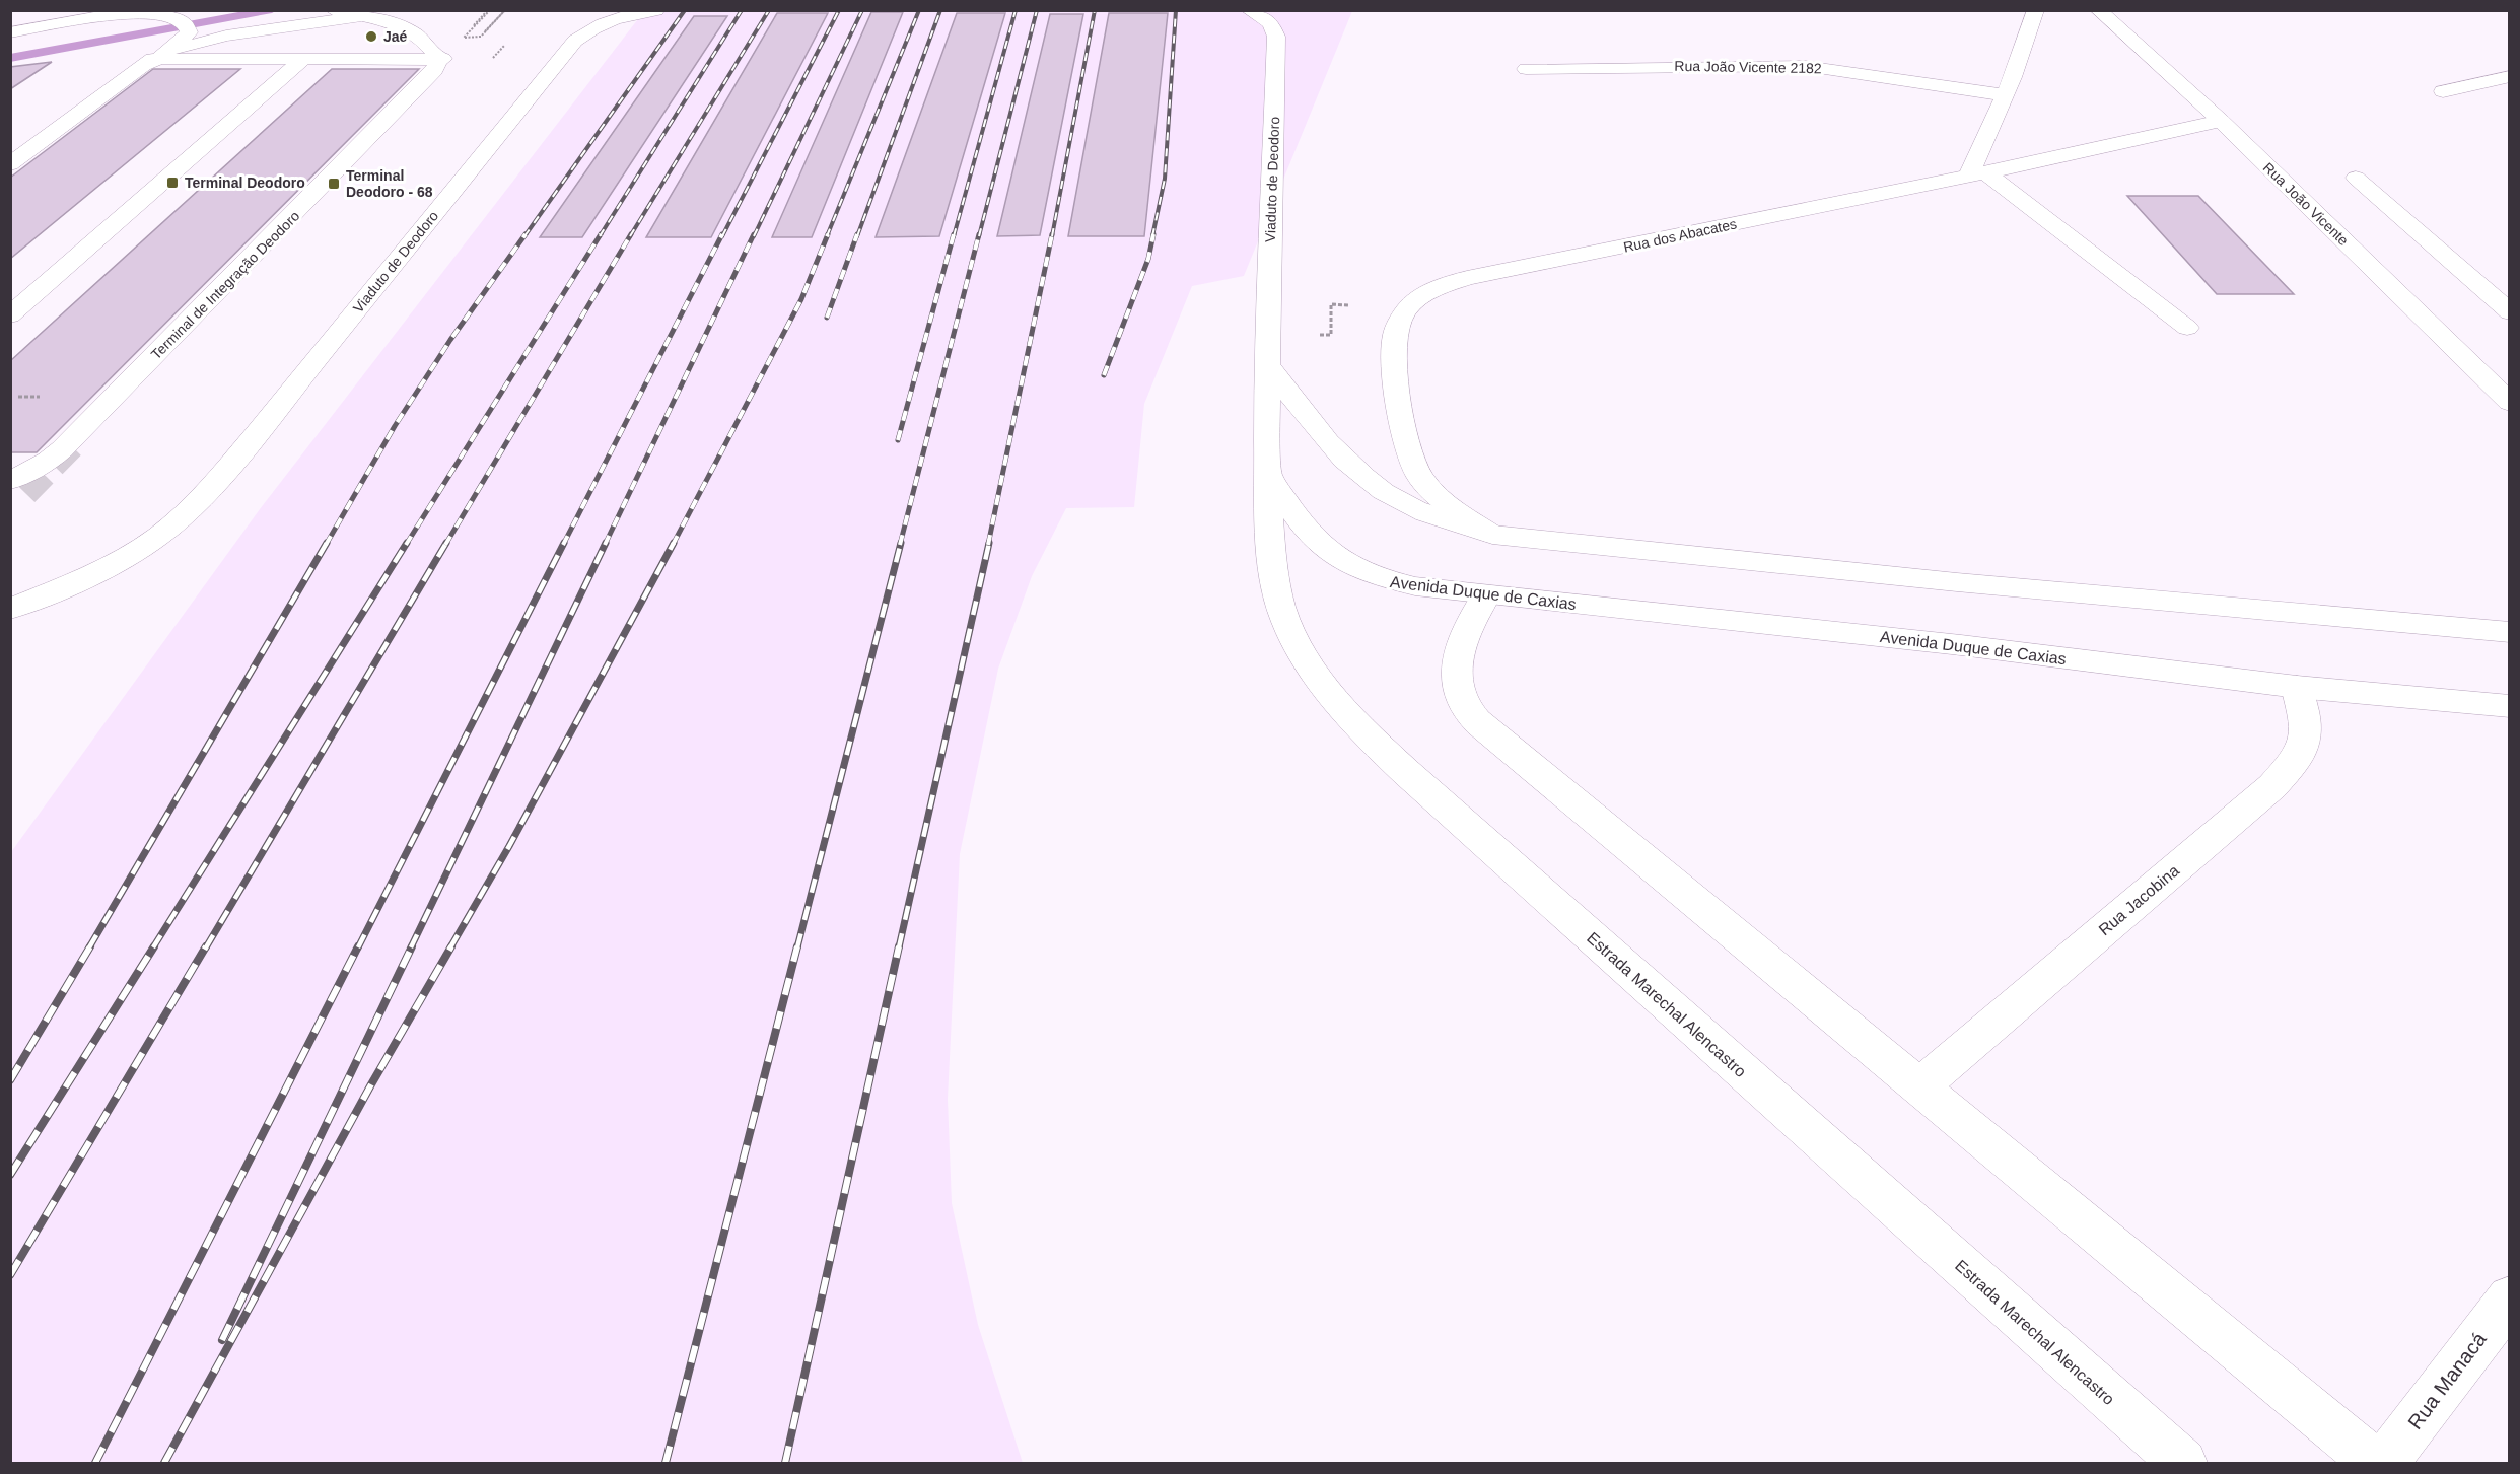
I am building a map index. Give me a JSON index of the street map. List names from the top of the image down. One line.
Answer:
{"streets":{"main road":["Rua João Vicente 2182","Viaduto de Deodoro","Rua João Vicente","Rua dos Abacates","Terminal de Integração Deodoro","Avenida Duque de Caxias","Rua Jacobina","Estrada Marechal Alencastro","Rua Manacá"]},"crossings":[["Rua João Vicente","Rua dos Abacates"],["Avenida Duque de Caxias","Rua Jacobina"],["Avenida Duque de Caxias","Estrada Marechal Alencastro"]],"places":{"other":["Jaé"],"transit":["Terminal Deodoro","Terminal Deodoro - 68"]}}
